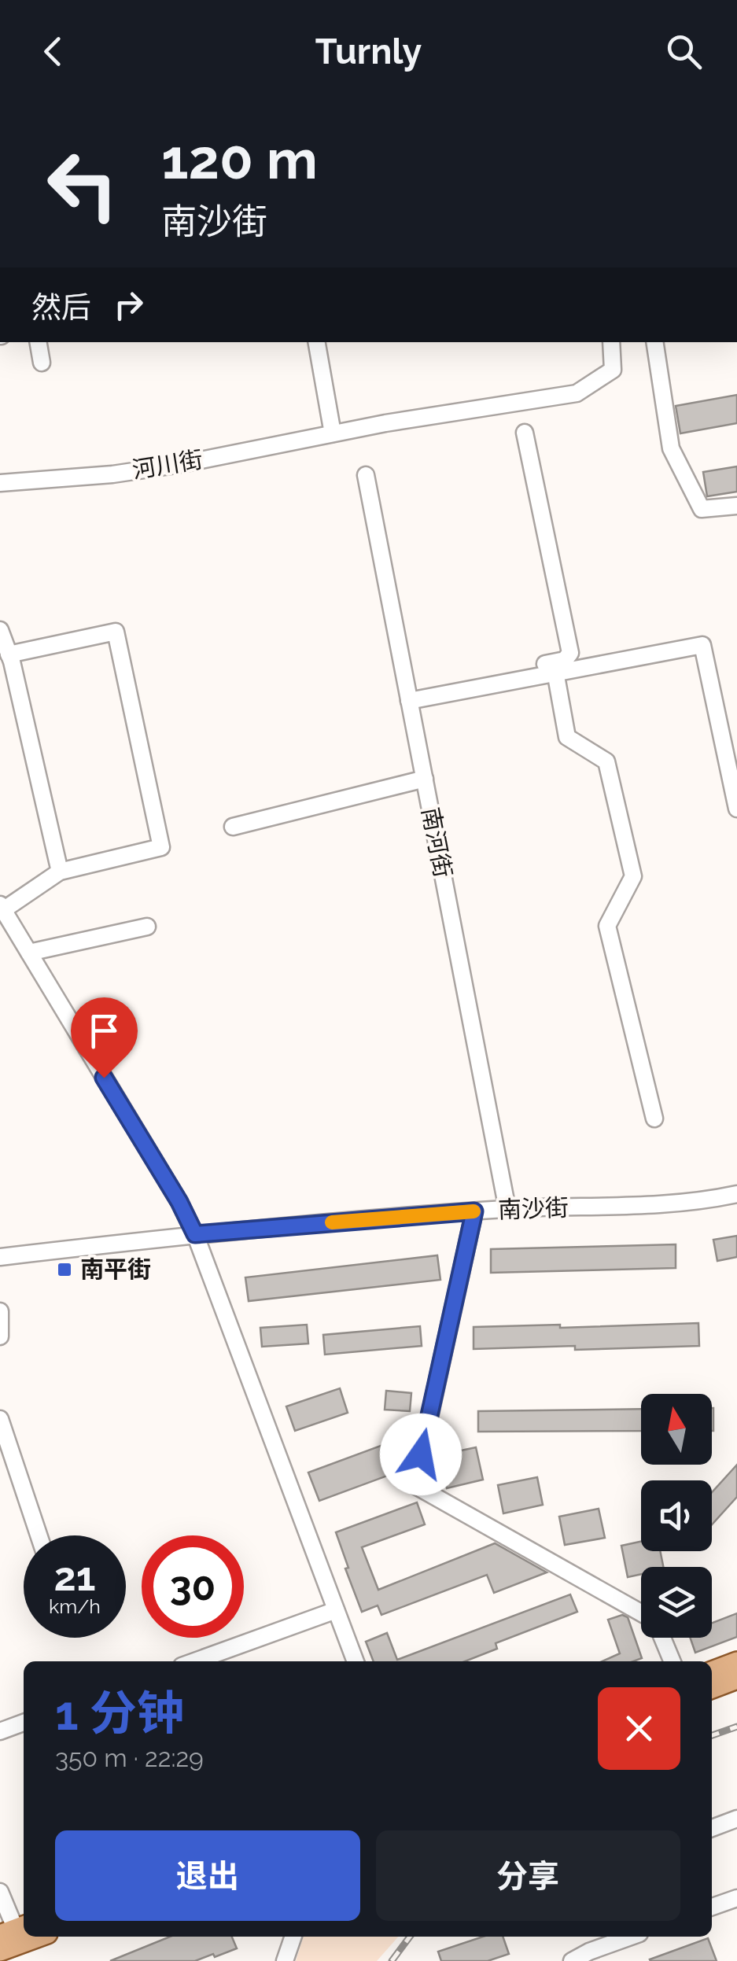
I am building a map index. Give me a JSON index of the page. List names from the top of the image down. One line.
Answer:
{"streets":{"street":["河川街","南河街","南沙街"]},"crossings":[["南河街","南沙街"]],"places":{"transit":["南平街"]},"north":"top","page":{"header":"Turnly","turn":["120 m","南沙街"],"then":"然后","speed":"21 km/h","limit":"30","heading":["1 分钟","350 m · 22:29"],"buttons":["退出","分享"]}}
